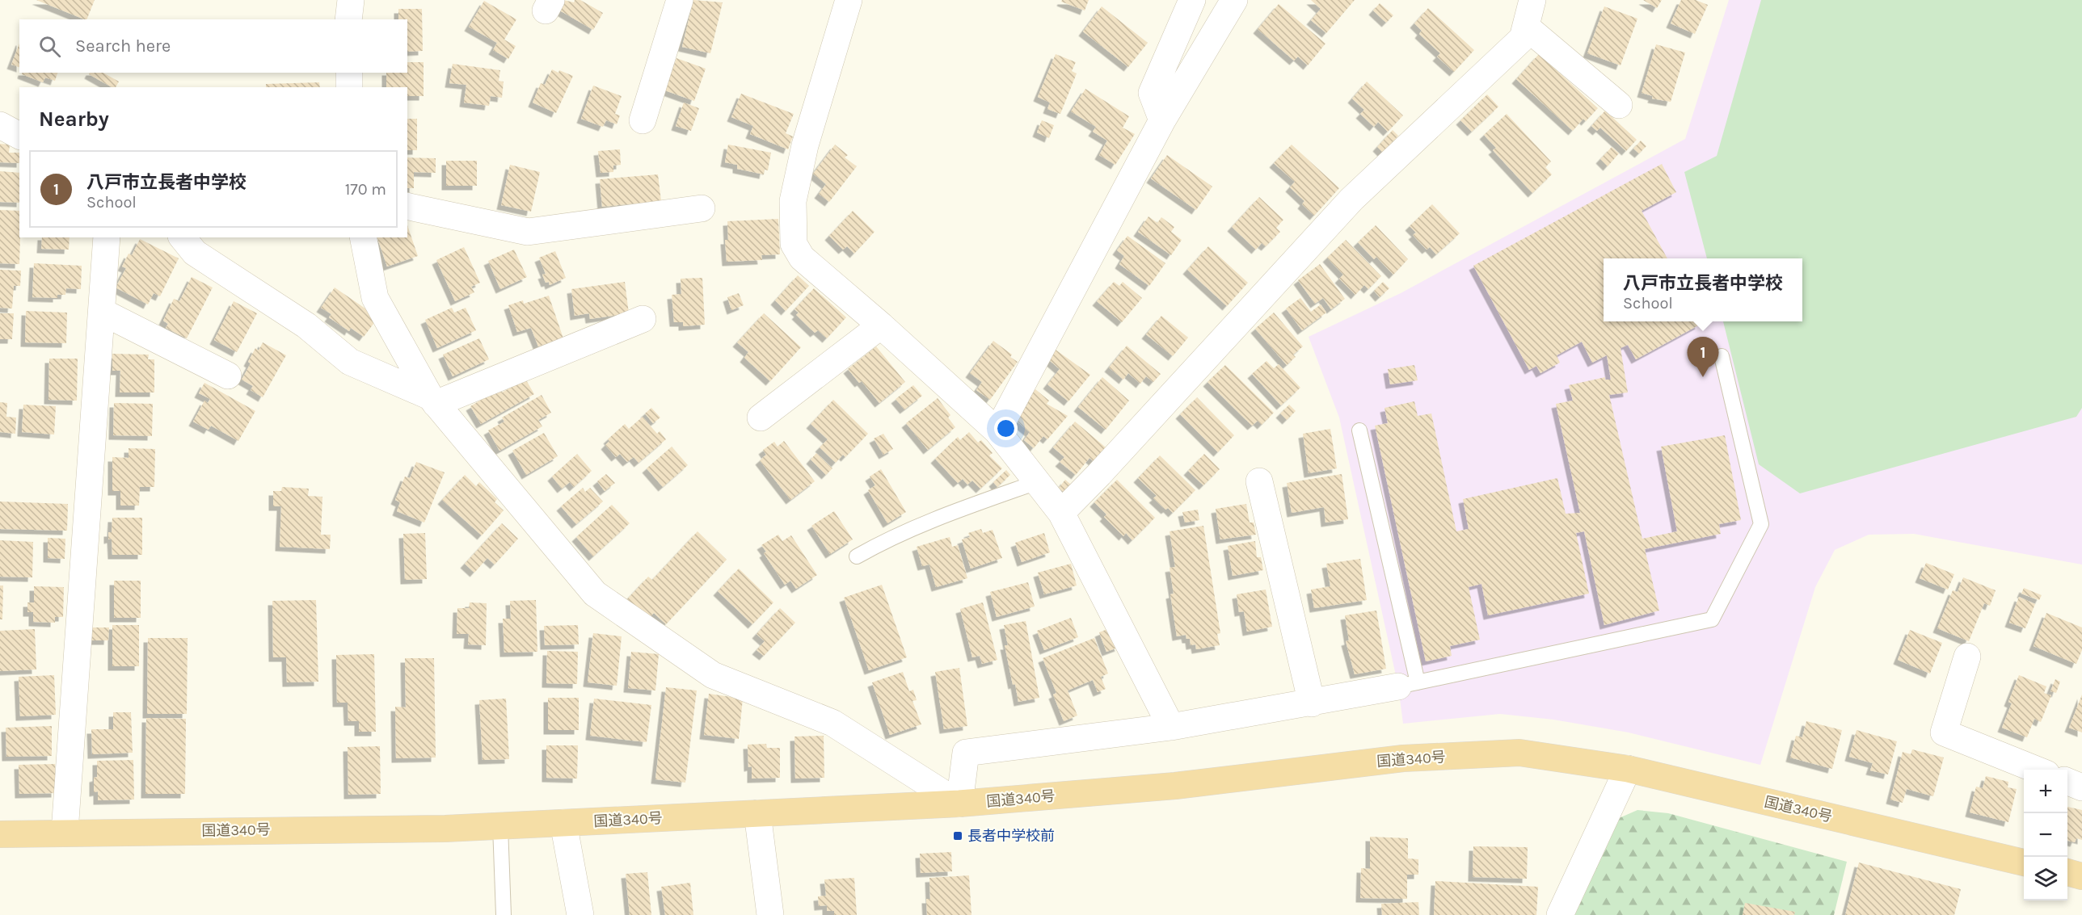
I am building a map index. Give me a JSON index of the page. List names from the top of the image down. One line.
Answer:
{"streets":{"highway":["国道340号"]},"places":{"transit":["長者中学校前"]},"page":{"search":"Search here","heading":"Nearby","list":[{"mark":"1","name":"八戸市立長者中学校","note":"School","value":"170 m"}],"popup":["八戸市立長者中学校","School"],"pins":"1","map_buttons":["+","−"]}}
